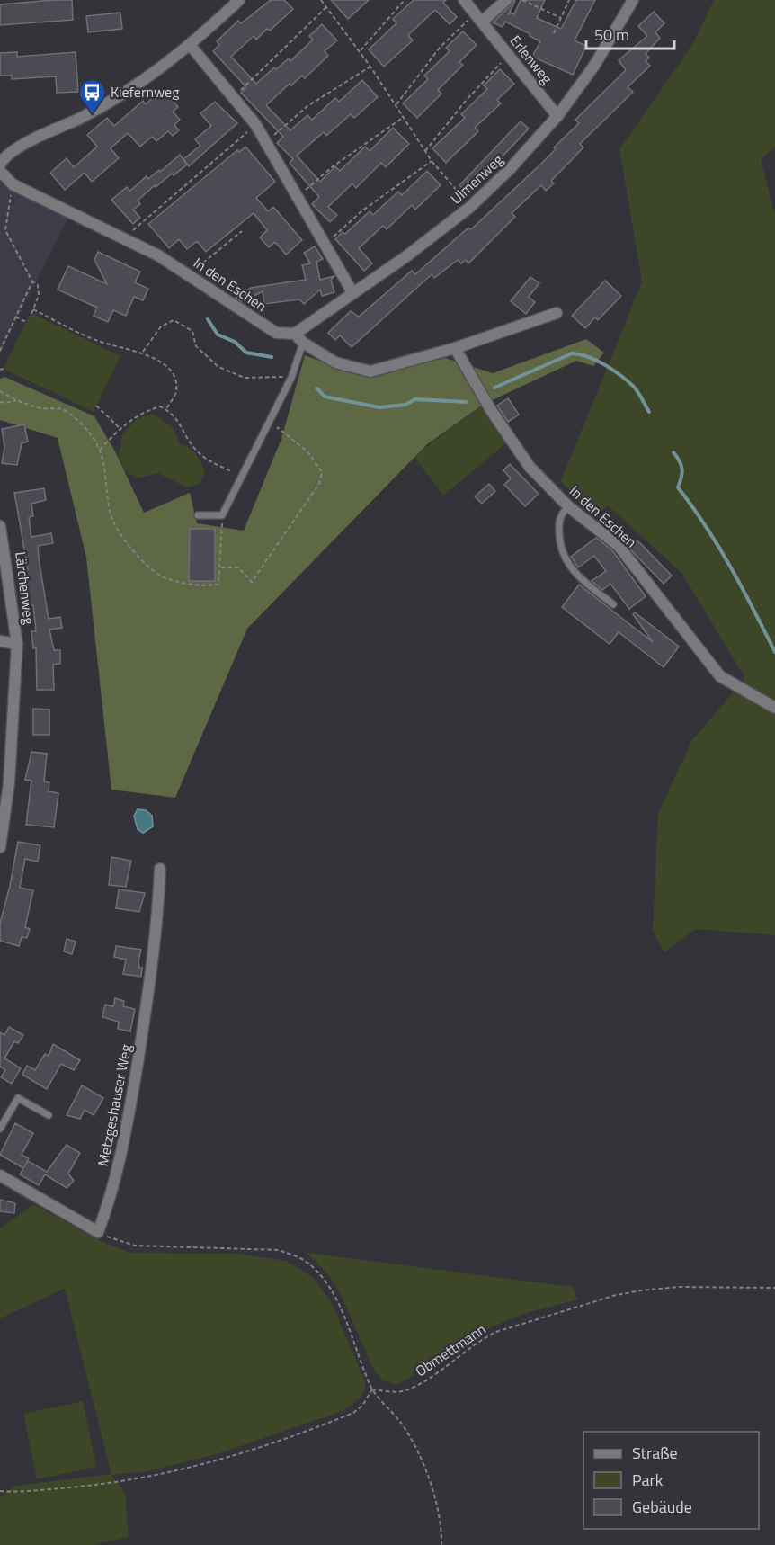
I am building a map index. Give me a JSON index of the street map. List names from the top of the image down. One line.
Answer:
{"streets":{"street":["Erlenweg","Ulmenweg","In den Eschen","Lärchenweg","Metzgeshauser Weg"],"path":["Obmettmann"]},"crossings":[["Erlenweg","Ulmenweg"],["Ulmenweg","In den Eschen"]],"places":{"bus stop":["Kiefernweg"]},"legend":["Straße","Park","Gebäude"],"scale_bar":"50 m"}
